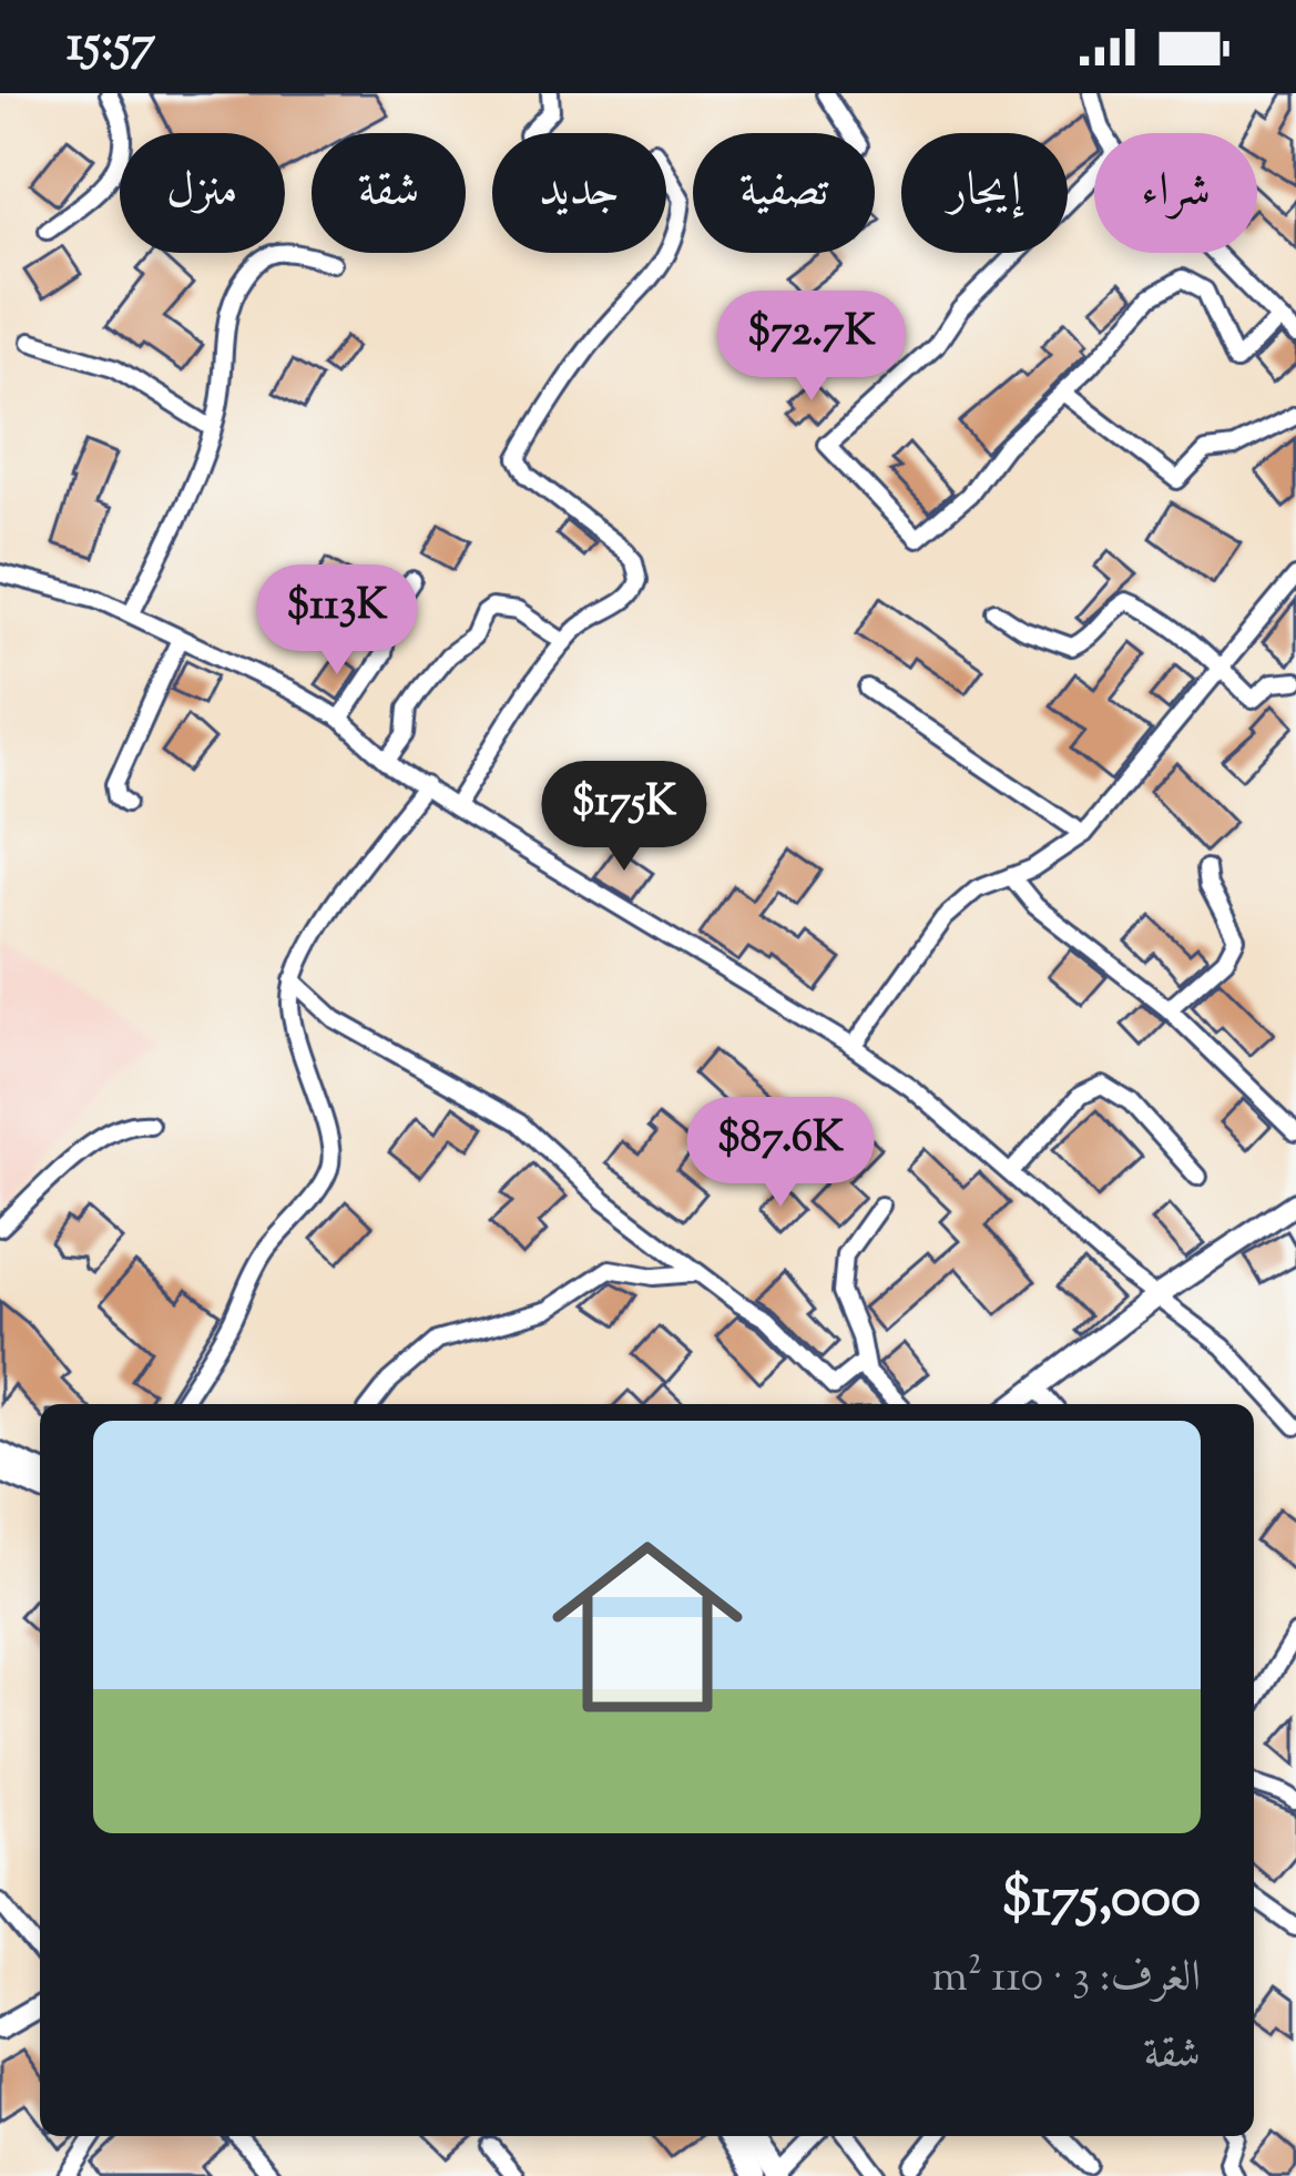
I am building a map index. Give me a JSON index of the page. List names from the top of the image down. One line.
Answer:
{"page":{"status":"15:57","chip":["شراء","إيجار","تصفية","جديد","شقة","منزل"],"price":["$72.7K","$113K","$175K","$87.6K"],"list":[{"name":"$175,000","note":"الغرف: 3 · 110 m² · شقة"}]}}
